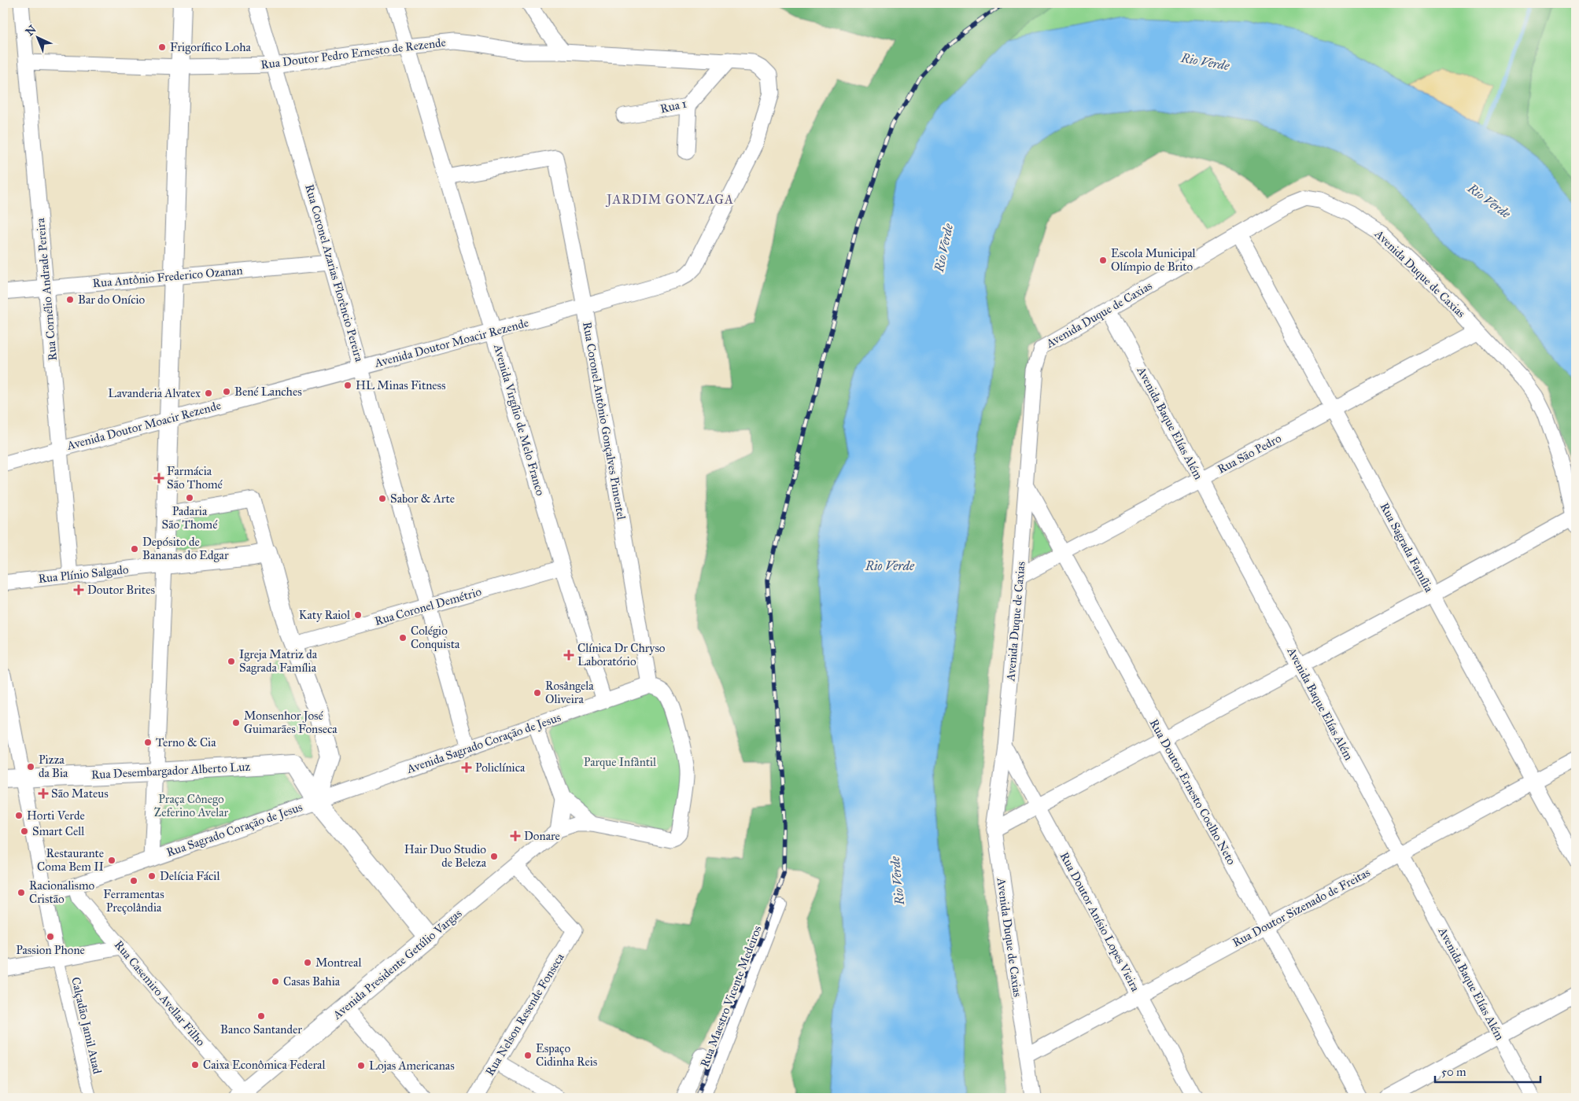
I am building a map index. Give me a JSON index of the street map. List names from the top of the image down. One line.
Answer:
{"streets":{"street":["Rua Doutor Pedro Ernesto de Rezende","Rua 1","Rua Coronel Azarias Florêncio Pereira","Avenida Duque de Caxias","Rua Antônio Frederico Ozanan","Rua Cornélio Andrade Pereira","Avenida Doutor Moacir Rezende","Avenida Virgílio de Melo Franco","Rua Coronel Antônio Gonçalves Pimentel","Avenida Baque Elías Além","Rua São Pedro","Rua Sagrada Família","Rua Plínio Salgado","Rua Coronel Demétrio","Avenida Sagrado Coração de Jesus","Rua Desembargador Alberto Luz","Rua Doutor Ernesto Coelho Neto","Rua Sagrado Coração de Jesus","Rua Doutor Sizenado de Freitas","Rua Doutor Anísio Lopes Vieira","Avenida Presidente Getúlio Vargas","Rua Casemiro Avellar Filho","Rua Maestro Vicente Medeiros","Rua Nelson Resende Fonseca","Calçadão Jamil Auad"]},"crossings":[["Rua Doutor Pedro Ernesto de Rezende","Rua 1"],["Rua Doutor Pedro Ernesto de Rezende","Rua Coronel Azarias Florêncio Pereira"],["Rua Doutor Pedro Ernesto de Rezende","Rua Cornélio Andrade Pereira"],["Rua Doutor Pedro Ernesto de Rezende","Avenida Doutor Moacir Rezende"],["Rua Doutor Pedro Ernesto de Rezende","Avenida Virgílio de Melo Franco"],["Rua Coronel Azarias Florêncio Pereira","Rua Antônio Frederico Ozanan"],["Rua Coronel Azarias Florêncio Pereira","Avenida Doutor Moacir Rezende"],["Rua Coronel Azarias Florêncio Pereira","Rua Coronel Demétrio"],["Rua Coronel Azarias Florêncio Pereira","Avenida Sagrado Coração de Jesus"],["Avenida Duque de Caxias","Avenida Baque Elías Além"],["Avenida Duque de Caxias","Rua São Pedro"],["Avenida Duque de Caxias","Rua Sagrada Família"],["Avenida Duque de Caxias","Rua Doutor Ernesto Coelho Neto"],["Avenida Duque de Caxias","Rua Doutor Sizenado de Freitas"],["Avenida Duque de Caxias","Rua Doutor Anísio Lopes Vieira"],["Rua Antônio Frederico Ozanan","Rua Cornélio Andrade Pereira"],["Rua Cornélio Andrade Pereira","Avenida Doutor Moacir Rezende"],["Rua Cornélio Andrade Pereira","Rua Plínio Salgado"],["Avenida Doutor Moacir Rezende","Avenida Virgílio de Melo Franco"],["Avenida Doutor Moacir Rezende","Rua Coronel Antônio Gonçalves Pimentel"],["Avenida Virgílio de Melo Franco","Rua Coronel Antônio Gonçalves Pimentel"],["Avenida Virgílio de Melo Franco","Rua Coronel Demétrio"],["Avenida Virgílio de Melo Franco","Avenida Sagrado Coração de Jesus"],["Rua Coronel Antônio Gonçalves Pimentel","Avenida Sagrado Coração de Jesus"],["Avenida Baque Elías Além","Rua São Pedro"],["Avenida Baque Elías Além","Rua Doutor Sizenado de Freitas"],["Rua São Pedro","Rua Sagrada Família"],["Rua São Pedro","Rua Doutor Ernesto Coelho Neto"],["Rua Sagrada Família","Rua Doutor Sizenado de Freitas"],["Avenida Sagrado Coração de Jesus","Rua Desembargador Alberto Luz"],["Avenida Sagrado Coração de Jesus","Rua Sagrado Coração de Jesus"],["Rua Desembargador Alberto Luz","Rua Sagrado Coração de Jesus"],["Rua Doutor Ernesto Coelho Neto","Rua Doutor Sizenado de Freitas"],["Rua Doutor Sizenado de Freitas","Rua Doutor Anísio Lopes Vieira"],["Avenida Presidente Getúlio Vargas","Rua Casemiro Avellar Filho"],["Avenida Presidente Getúlio Vargas","Rua Nelson Resende Fonseca"]],"districts":["JARDIM GONZAGA"],"water":["Rio Verde"],"parks":["Parque Infântil","Praça Cônego Zeferino Avelar"],"places":{"other":["Frigorífico Loha","Escola Municipal Olímpio de Brito","Bar do Onício","HL Minas Fitness","Bené Lanches","Lavanderia Alvatex","Padaria São Thomé","Sabor & Arte","Depósito de Bananas do Edgar","Katy Raiol","Colégio Conquista","Igreja Matriz da Sagrada Família","Rosângela Oliveira","Monsenhor José Guimarães Fonseca","Terno & Cia","Pizza da Bia","Horti Verde","Smart Cell","Hair Duo Studio de Beleza","Restaurante Coma Bem II","Delícia Fácil","Ferramentas Preçolândia","Racionalismo Cristão","Passion Phone","Montreal","Casas Bahia","Banco Santander","Espaço Cidinha Reis","Caixa Econômica Federal","Lojas Americanas"],"health":["Farmácia São Thomé","Doutor Brites","Clínica Dr Chryso Laboratório","Policlínica","São Mateus","Donare"]},"scale_bar":"50 m","north":"top left"}
